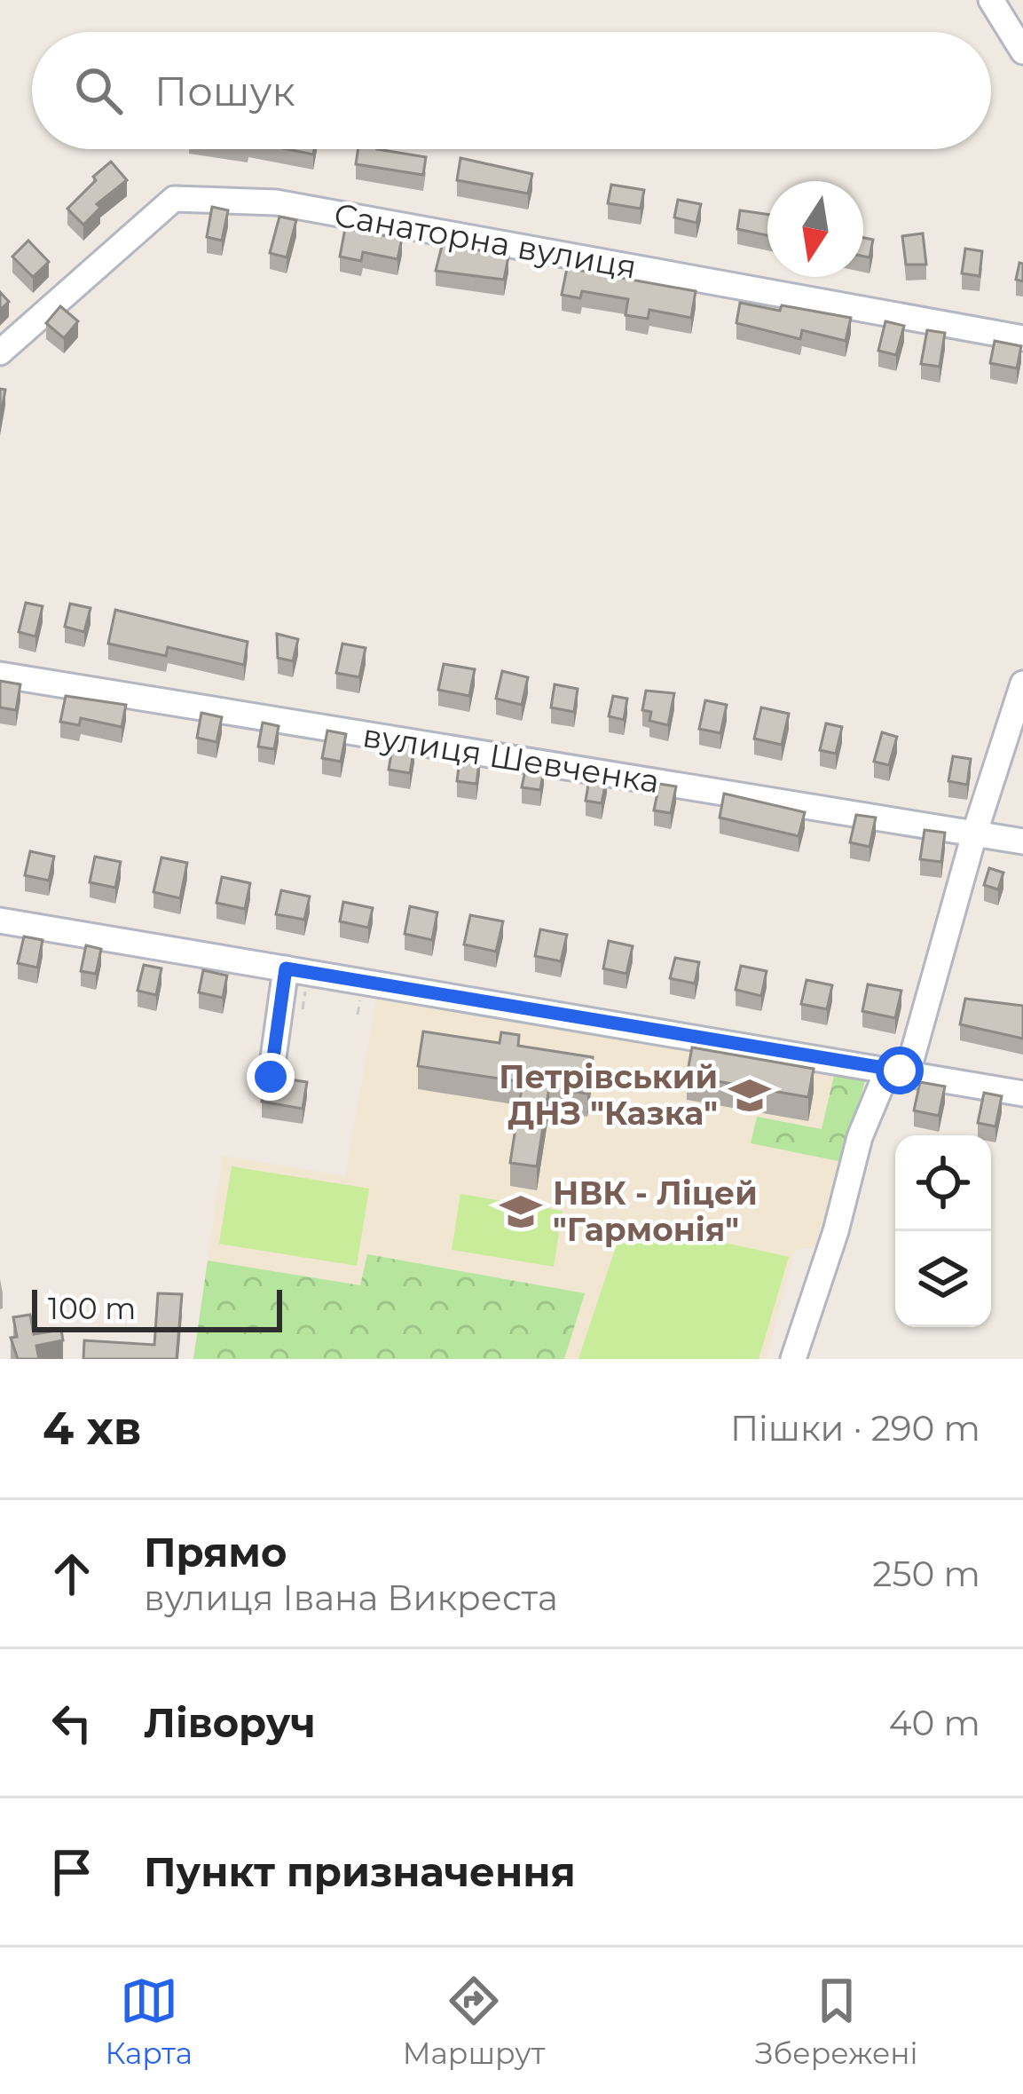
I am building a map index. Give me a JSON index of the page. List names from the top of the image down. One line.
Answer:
{"streets":{"street":["Санаторна вулиця","вулиця Шевченка"]},"places":{"school or university":["Петрівський ДНЗ \"Казка\"","НВК - Ліцей \"Гармонія\""]},"scale_bar":"100 m","north":"bottom","page":{"search":"Пошук","scale":"100 m","heading":["4 хв","Пішки · 290 m"],"list":[["Прямо","вулиця Івана Викреста","250 m"],["Ліворуч","40 m"],"Пункт призначення"],"nav":["Карта","Маршрут","Збережені"]}}
